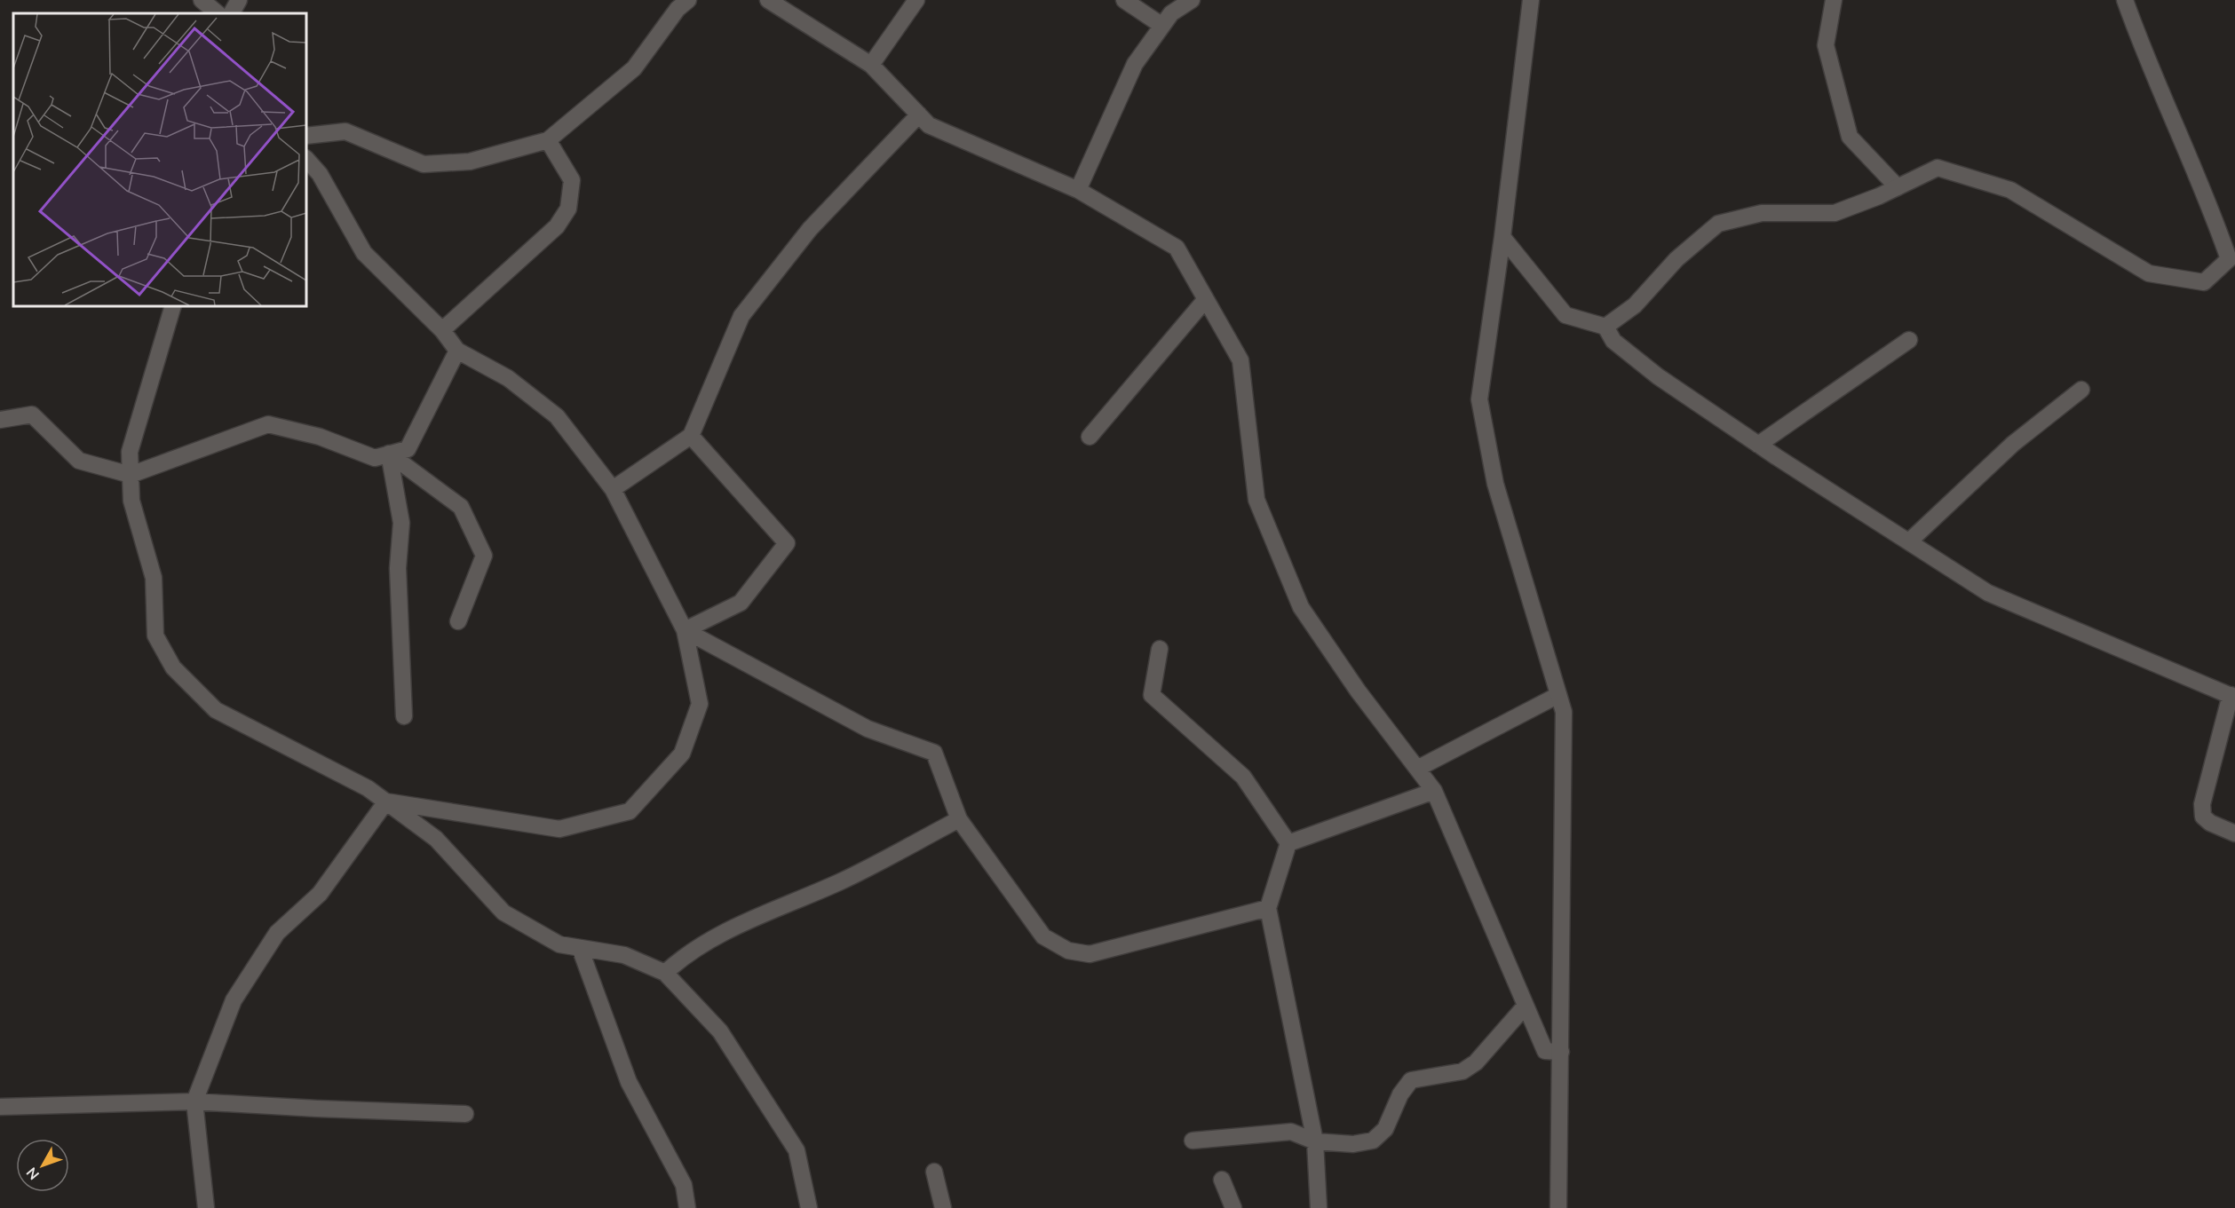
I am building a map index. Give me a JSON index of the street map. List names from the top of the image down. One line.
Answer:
{"north":"bottom left"}
